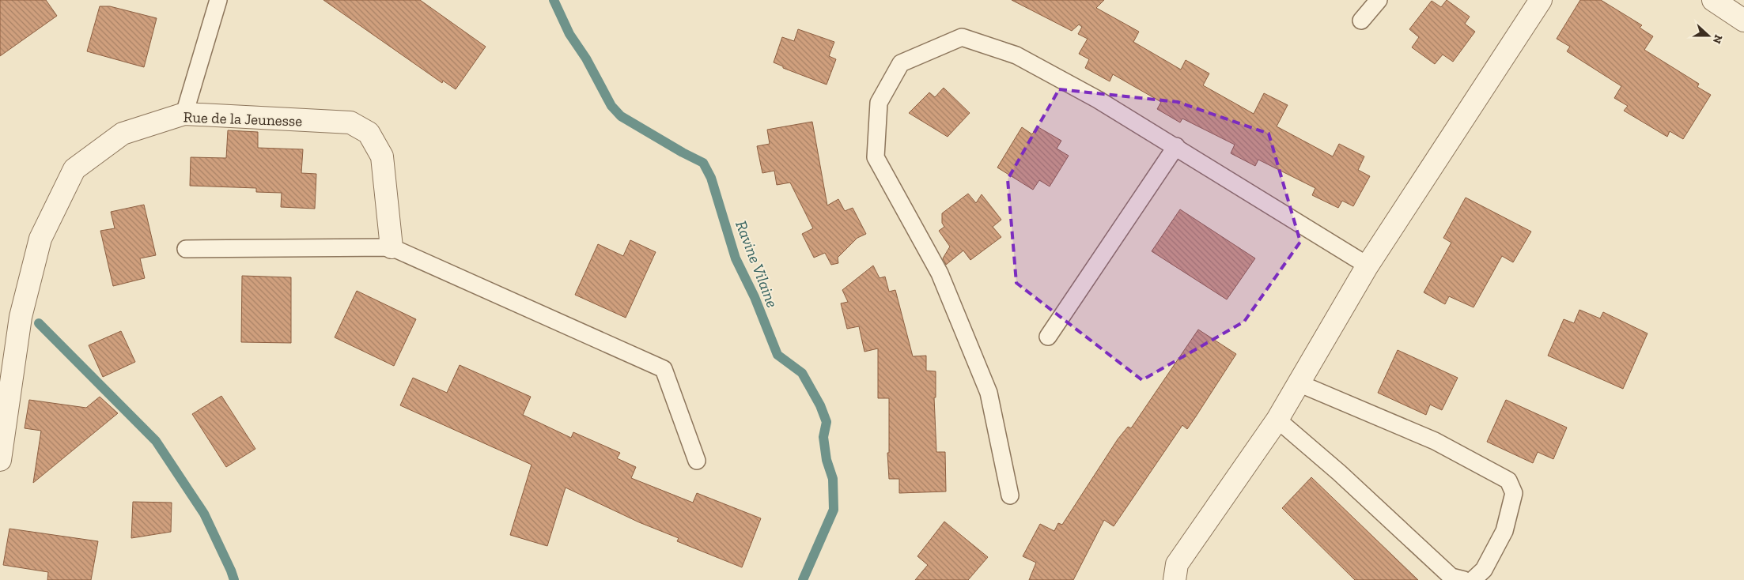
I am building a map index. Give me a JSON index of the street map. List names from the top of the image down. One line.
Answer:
{"streets":{"street":["Rue de la Jeunesse"]},"water":["Ravine Vilaine"],"north":"right"}
